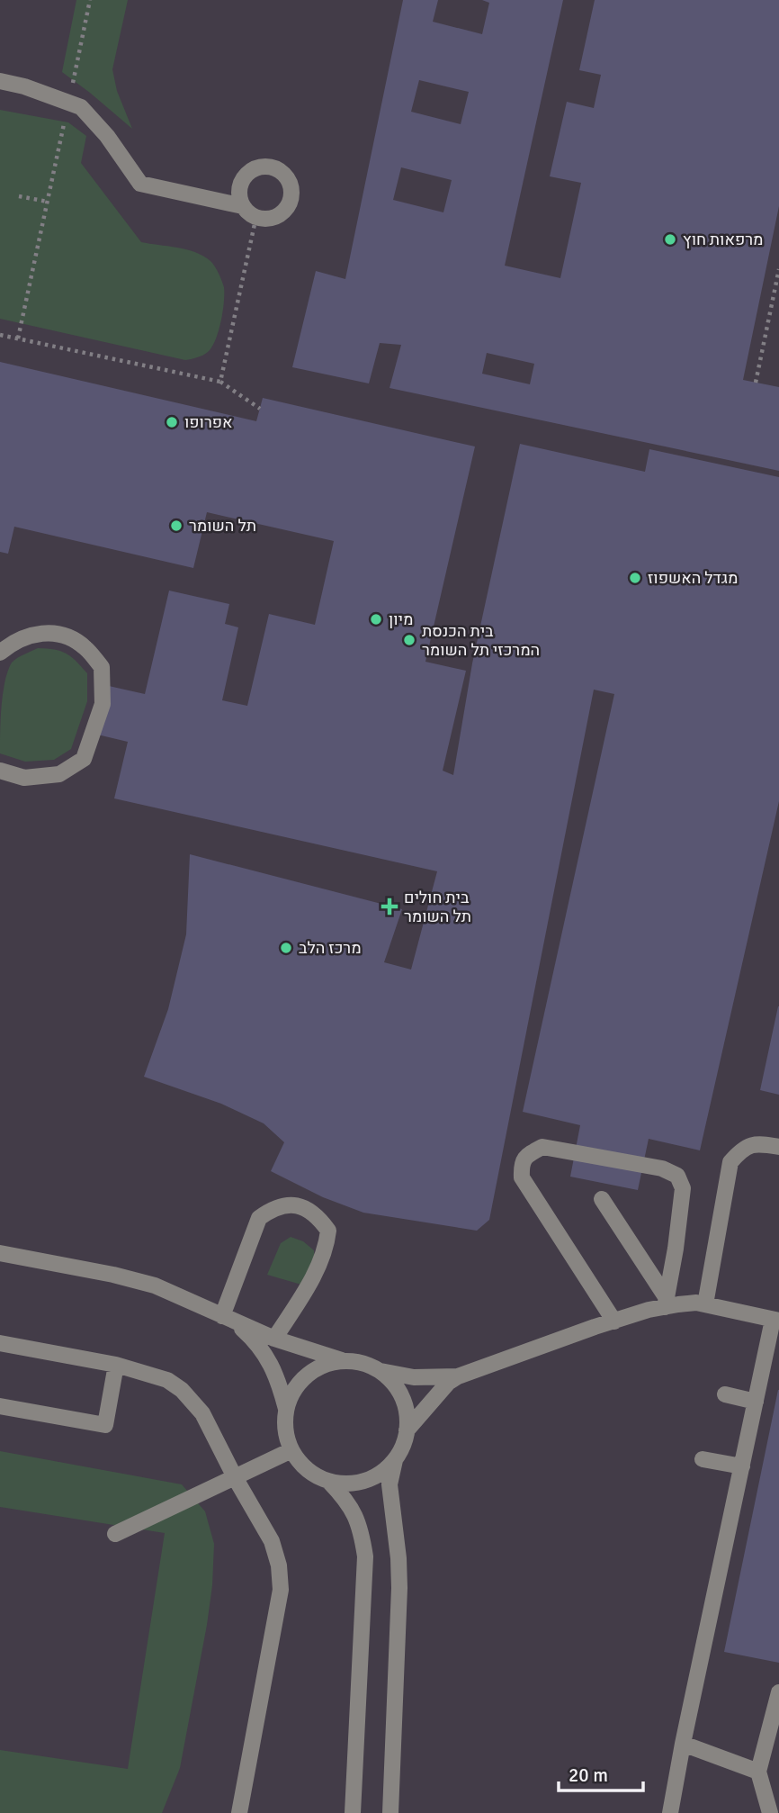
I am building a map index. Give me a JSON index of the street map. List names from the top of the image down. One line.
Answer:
{"places":{"other":["מרפאות חוץ","אפרופו","תל השומר","מגדל האשפוז","מיון","בית הכנסת המרכזי תל השומר","מרכז הלב"],"health":["בית חולים תל השומר"]},"scale_bar":"20 m"}
